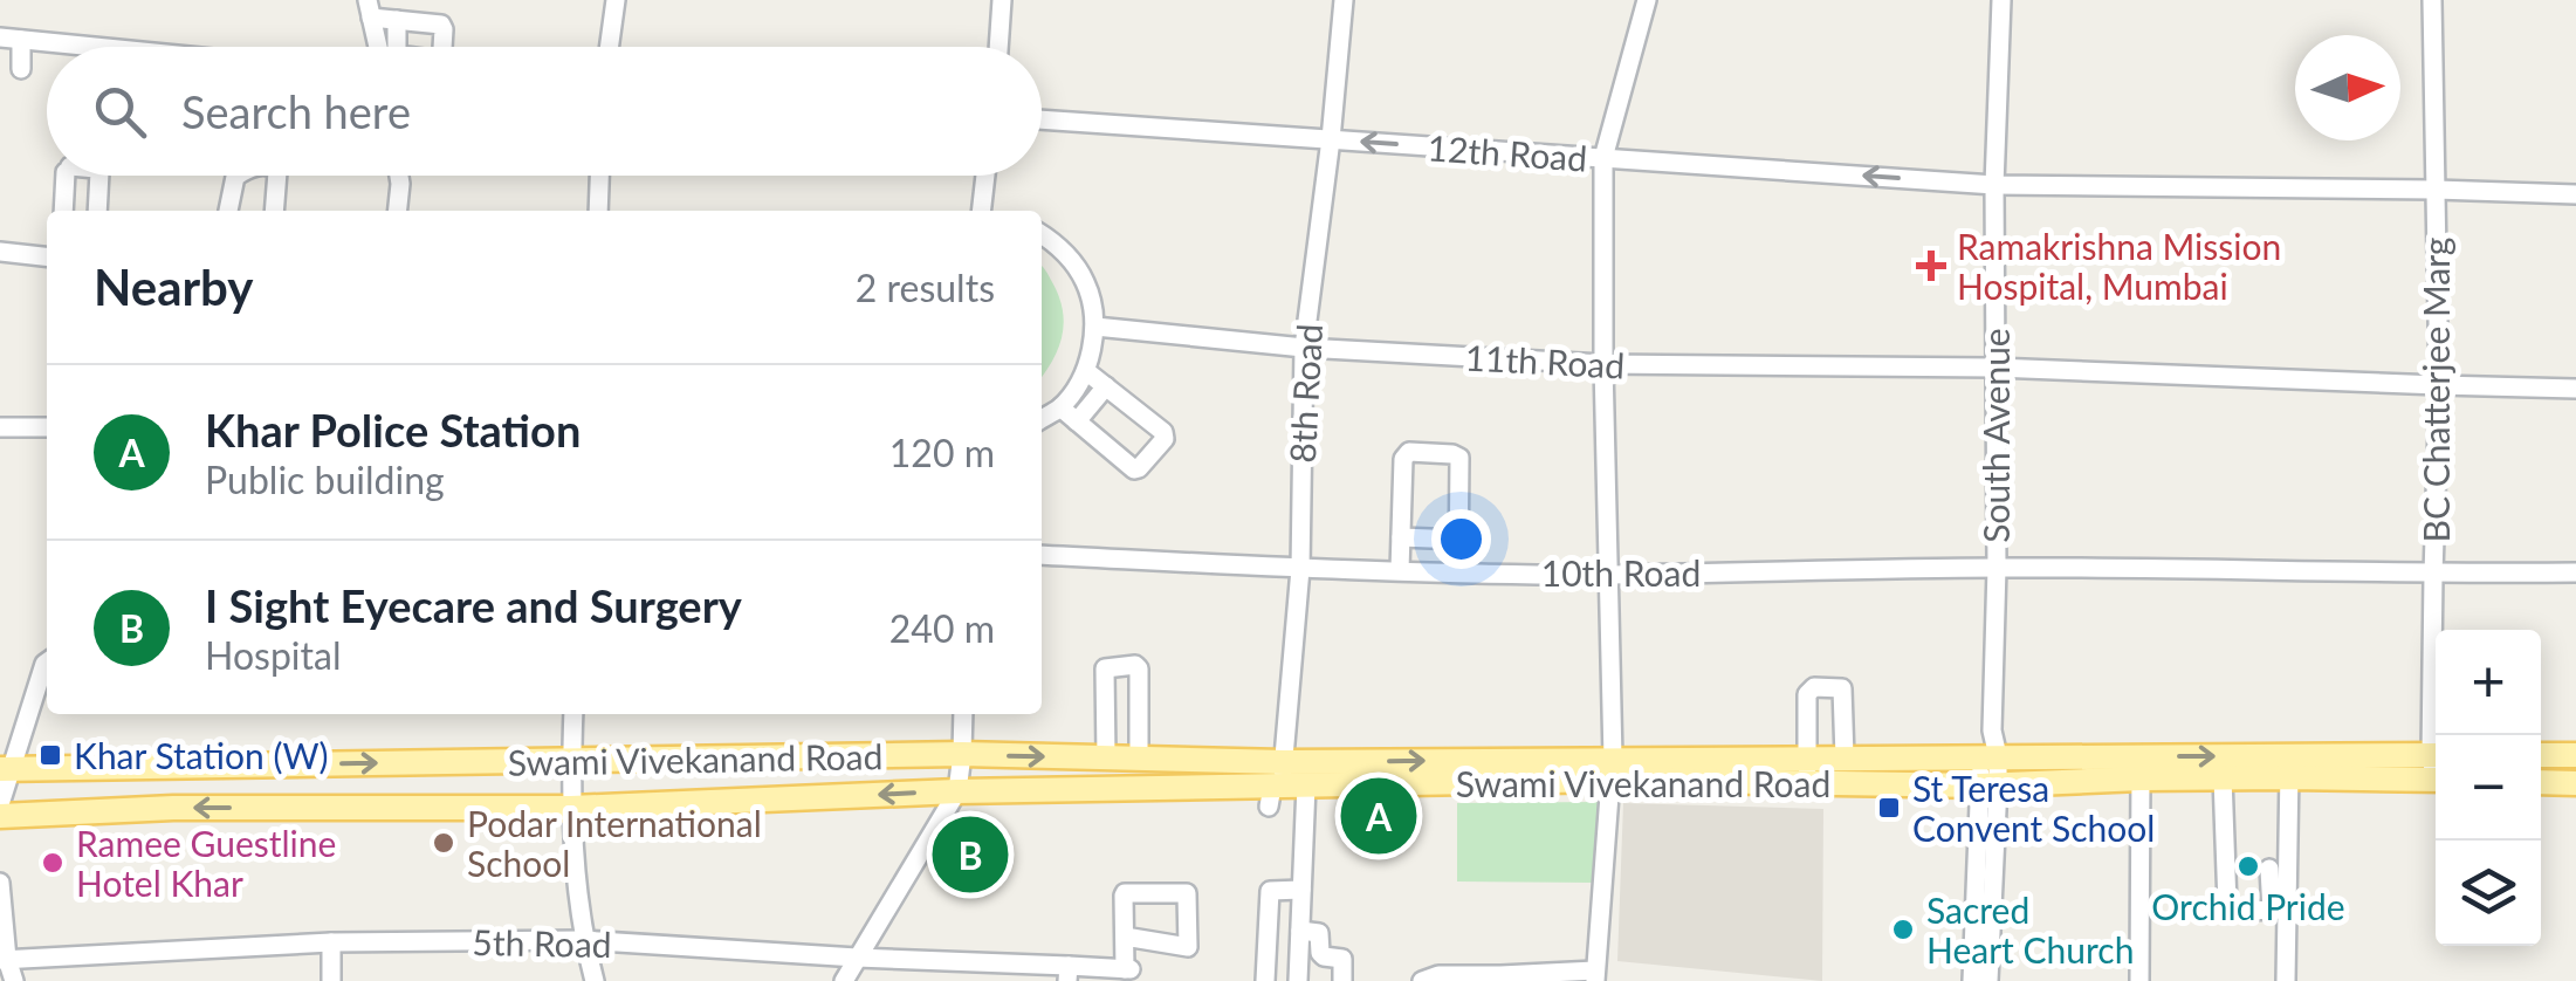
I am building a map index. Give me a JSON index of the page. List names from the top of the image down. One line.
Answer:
{"streets":{"main road":["Swami Vivekanand Road"],"street":["12th Road","11th Road","BC Chatterjee Marg","8th Road","South Avenue","10th Road","5th Road"]},"crossings":[["12th Road","BC Chatterjee Marg"],["12th Road","8th Road"],["12th Road","South Avenue"],["11th Road","BC Chatterjee Marg"],["11th Road","8th Road"],["11th Road","South Avenue"],["BC Chatterjee Marg","10th Road"],["8th Road","10th Road"],["8th Road","Swami Vivekanand Road"],["South Avenue","10th Road"],["South Avenue","Swami Vivekanand Road"]],"one_way":["12th Road"],"places":{"health":["Ramakrishna Mission Hospital, Mumbai"],"transit":["Khar Station (W)","St Teresa Convent School"],"other":["Podar International School","Ramee Guestline Hotel Khar","Orchid Pride","Sacred Heart Church"]},"north":"right","page":{"search":"Search here","heading":["Nearby","2 results"],"list":[{"mark":"A","name":"Khar Police Station","note":"Public building","value":"120 m"},{"mark":"B","name":"I Sight Eyecare and Surgery","note":"Hospital","value":"240 m"}],"map_buttons":["+","−"],"pins":["A","B"]}}
